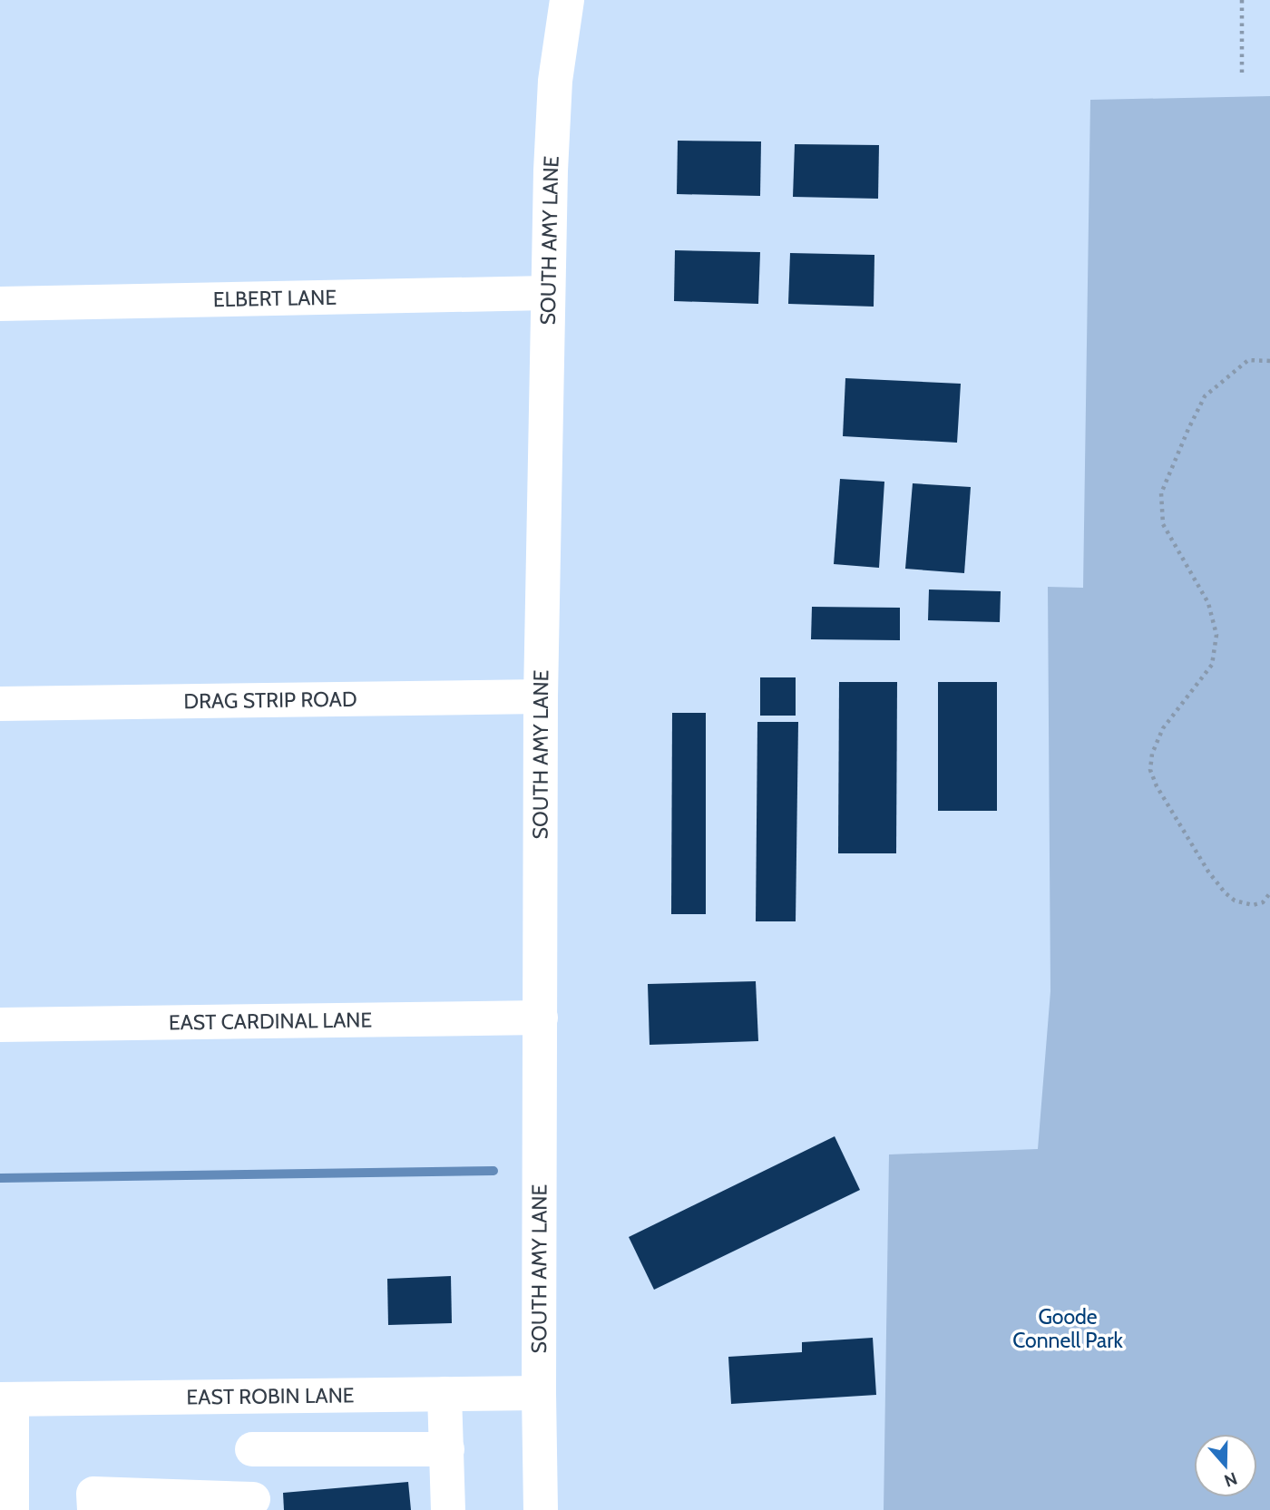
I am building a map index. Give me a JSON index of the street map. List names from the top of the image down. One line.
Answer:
{"streets":{"street":["SOUTH AMY LANE","ELBERT LANE","DRAG STRIP ROAD","EAST CARDINAL LANE","EAST ROBIN LANE"]},"crossings":[["SOUTH AMY LANE","ELBERT LANE"],["SOUTH AMY LANE","DRAG STRIP ROAD"],["SOUTH AMY LANE","EAST CARDINAL LANE"],["SOUTH AMY LANE","EAST ROBIN LANE"]],"parks":["Goode Connell Park"],"north":"bottom"}
